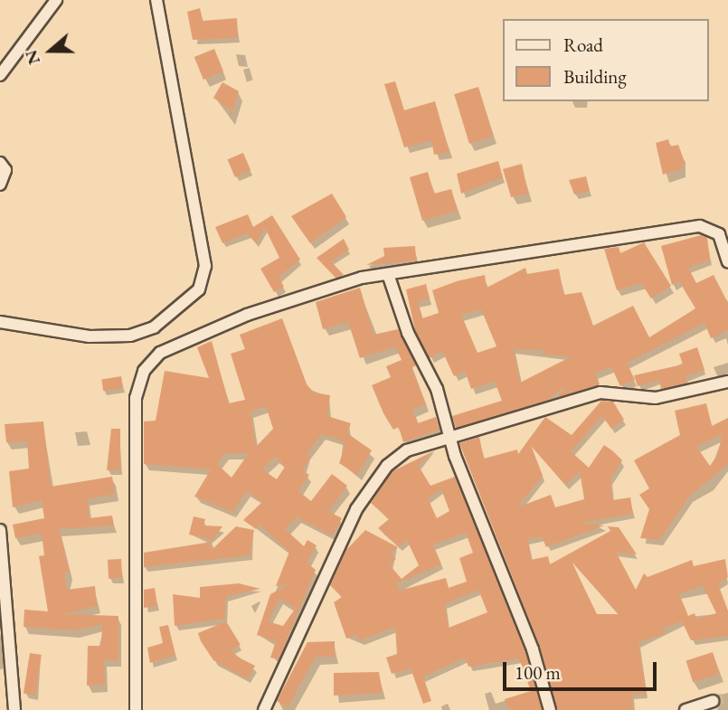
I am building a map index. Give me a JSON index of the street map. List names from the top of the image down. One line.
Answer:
{"legend":["Road","Building"],"scale_bar":"100 m","north":"left"}
